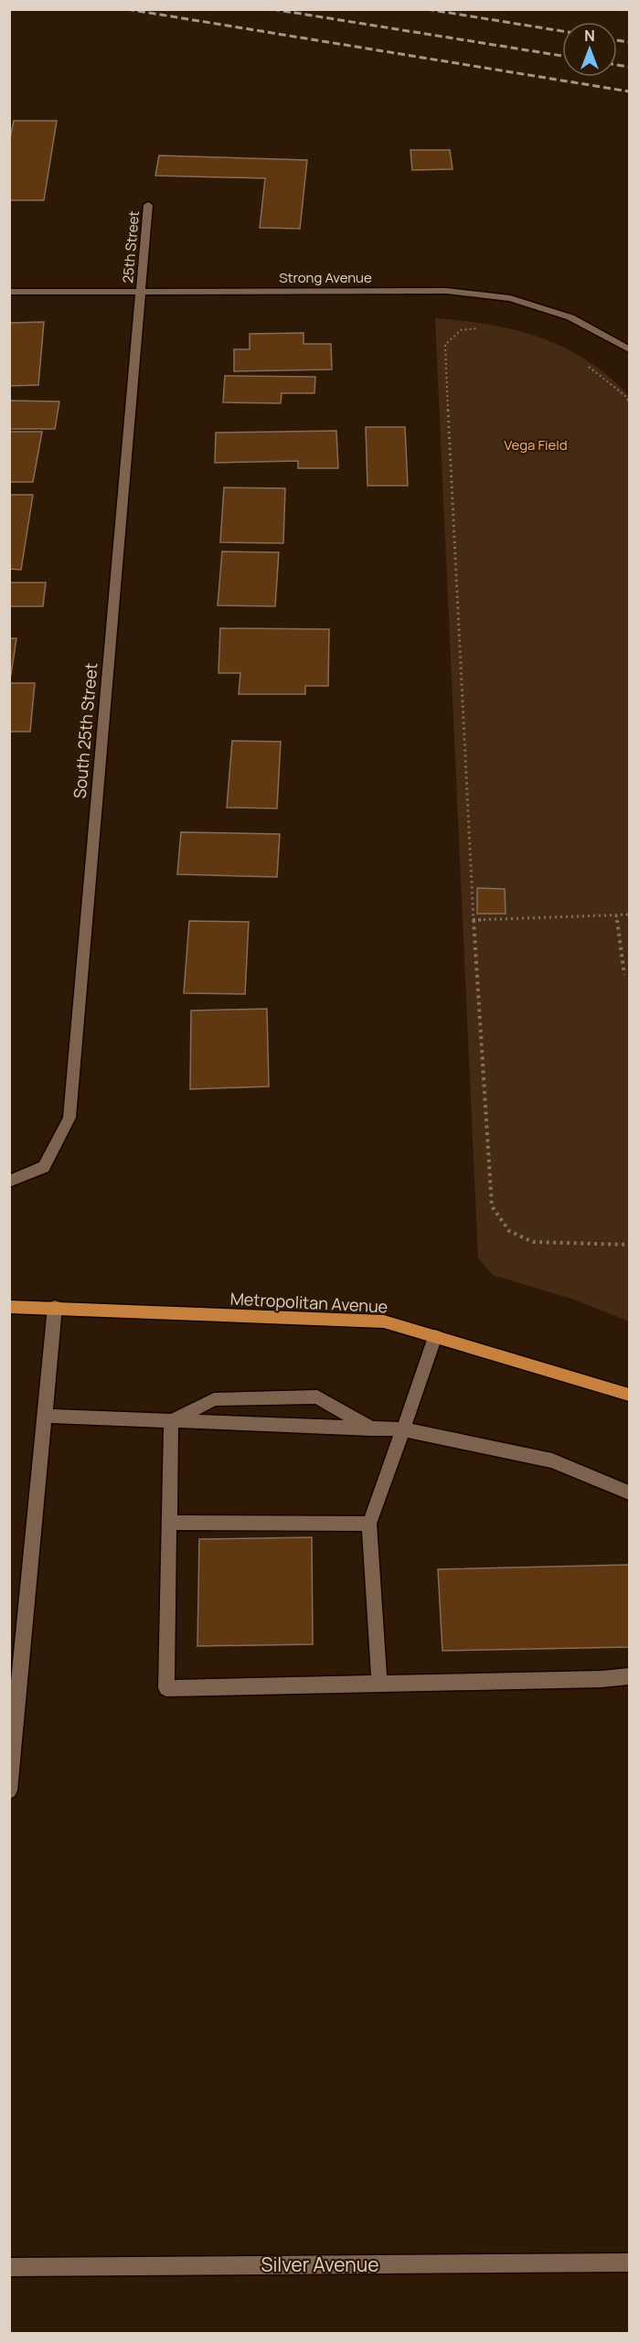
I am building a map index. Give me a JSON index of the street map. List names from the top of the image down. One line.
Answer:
{"streets":{"main road":["Metropolitan Avenue"],"street":["25th Street","Strong Avenue","South 25th Street","Silver Avenue"]},"crossings":[["25th Street","Strong Avenue"],["25th Street","South 25th Street"],["Strong Avenue","South 25th Street"]],"parks":["Vega Field"],"north":"top"}
